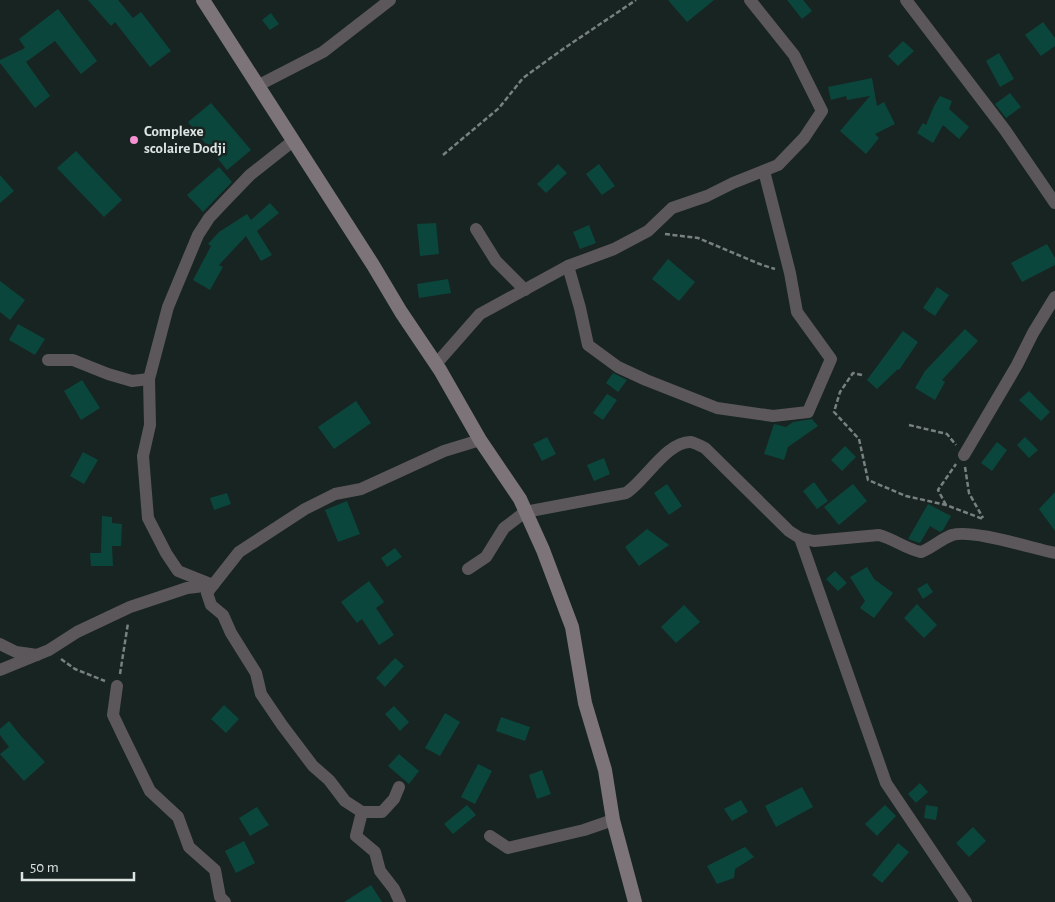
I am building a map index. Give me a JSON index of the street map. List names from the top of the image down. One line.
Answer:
{"places":["Complexe scolaire Dodji"],"scale_bar":"50 m"}
